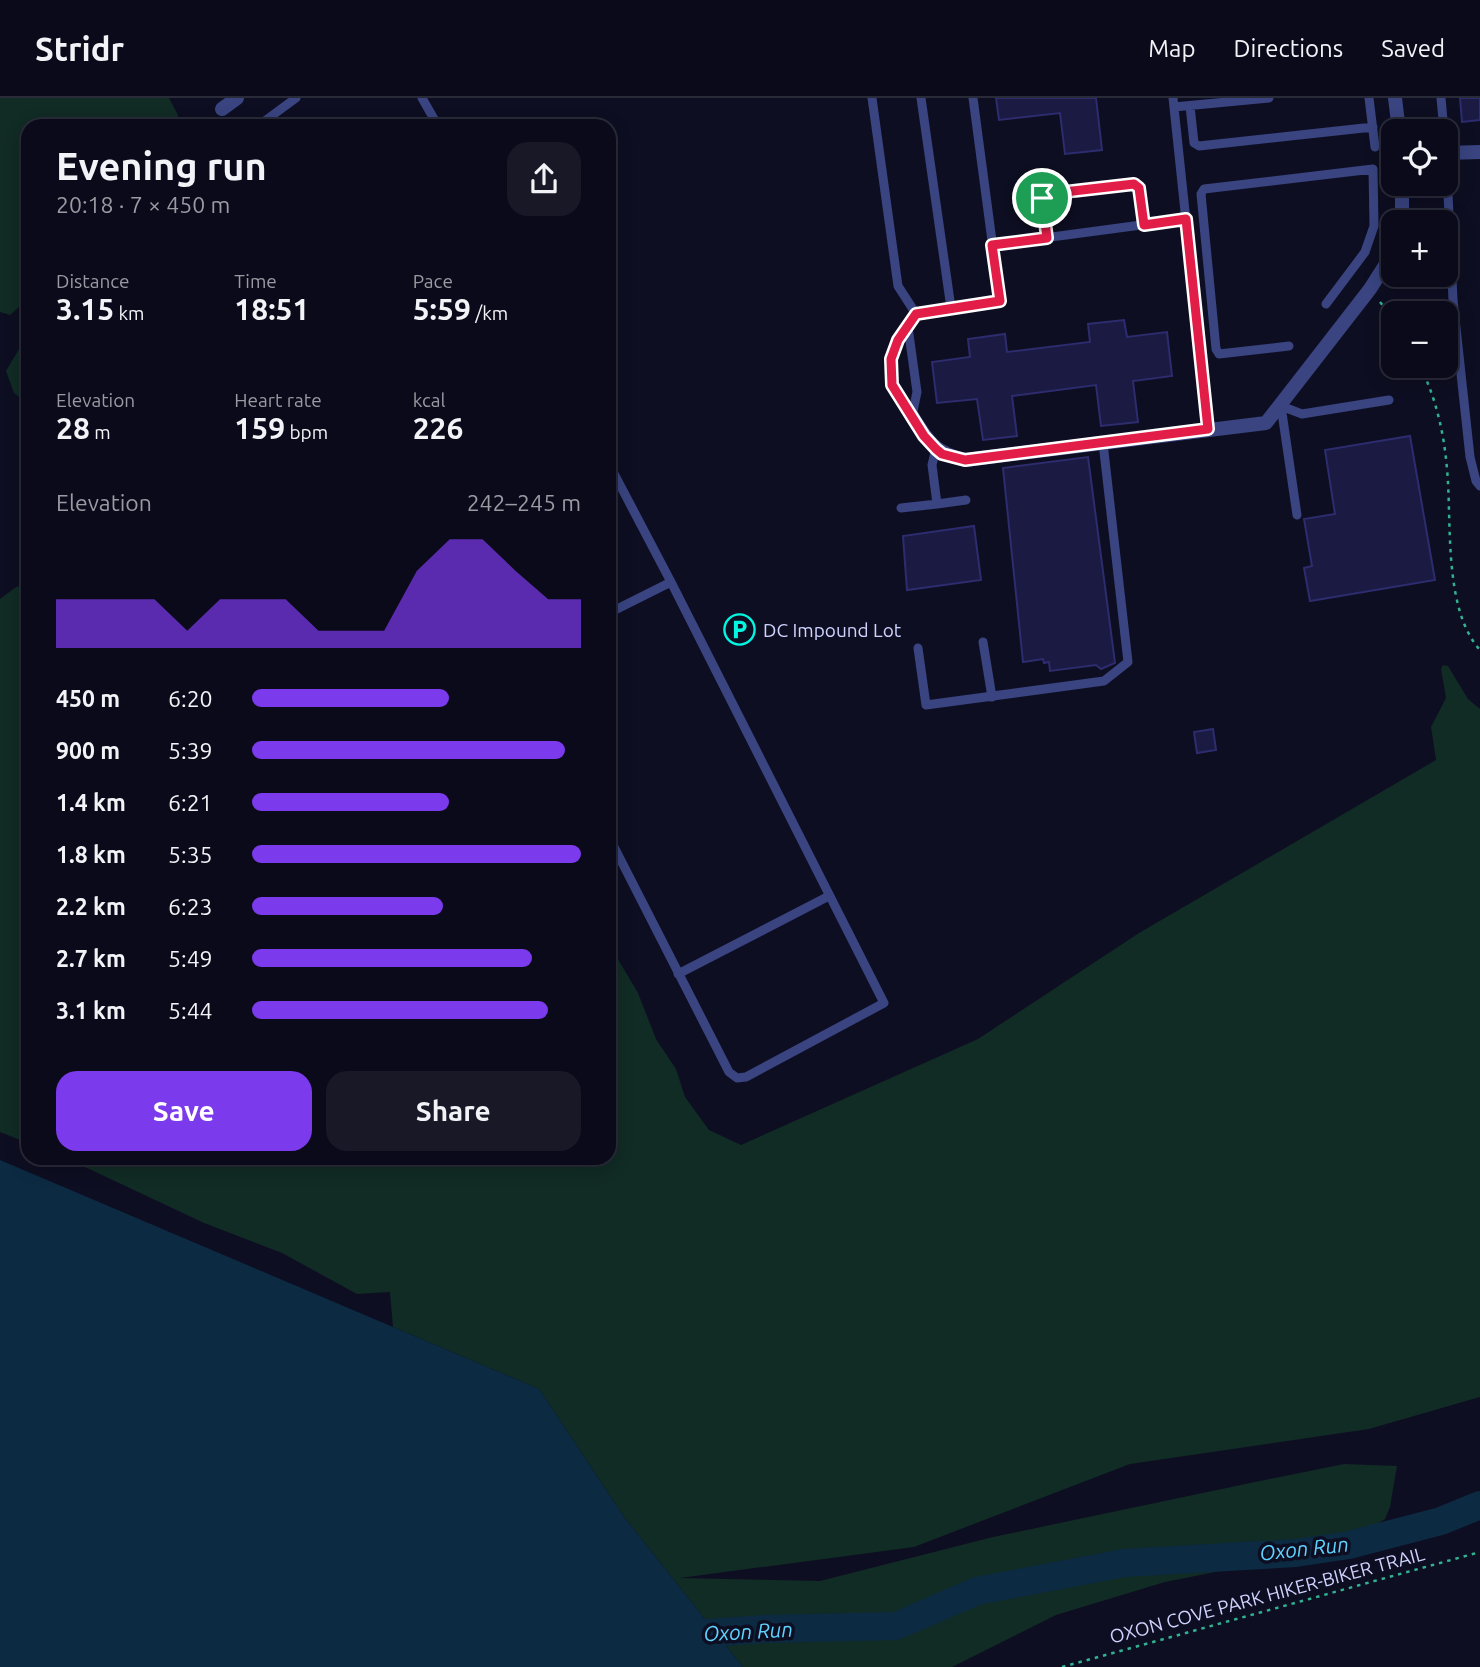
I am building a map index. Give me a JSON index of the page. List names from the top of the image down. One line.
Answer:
{"streets":{"path":["OXON COVE PARK HIKER-BIKER TRAIL"]},"water":["Oxon Run"],"places":{"parking":["DC Impound Lot"]},"page":{"header":"Stridr","nav":["Map","Directions","Saved"],"map_buttons":["+","−"],"heading":["Evening run","20:18 · 7 × 450 m"],"stats":[["Distance","3.15 km"],["Time","18:51"],["Pace","5:59 /km"],["Elevation","28 m"],["Heart rate","159 bpm"],["kcal","226"]],"chart":["Elevation","242–245 m"],"list":[{"name":"450 m","note":"6:20"},{"name":"900 m","note":"5:39"},{"name":"1.4 km","note":"6:21"},{"name":"1.8 km","note":"5:35"},{"name":"2.2 km","note":"6:23"},{"name":"2.7 km","note":"5:49"},{"name":"3.1 km","note":"5:44"}],"buttons":["Save","Share"]}}
